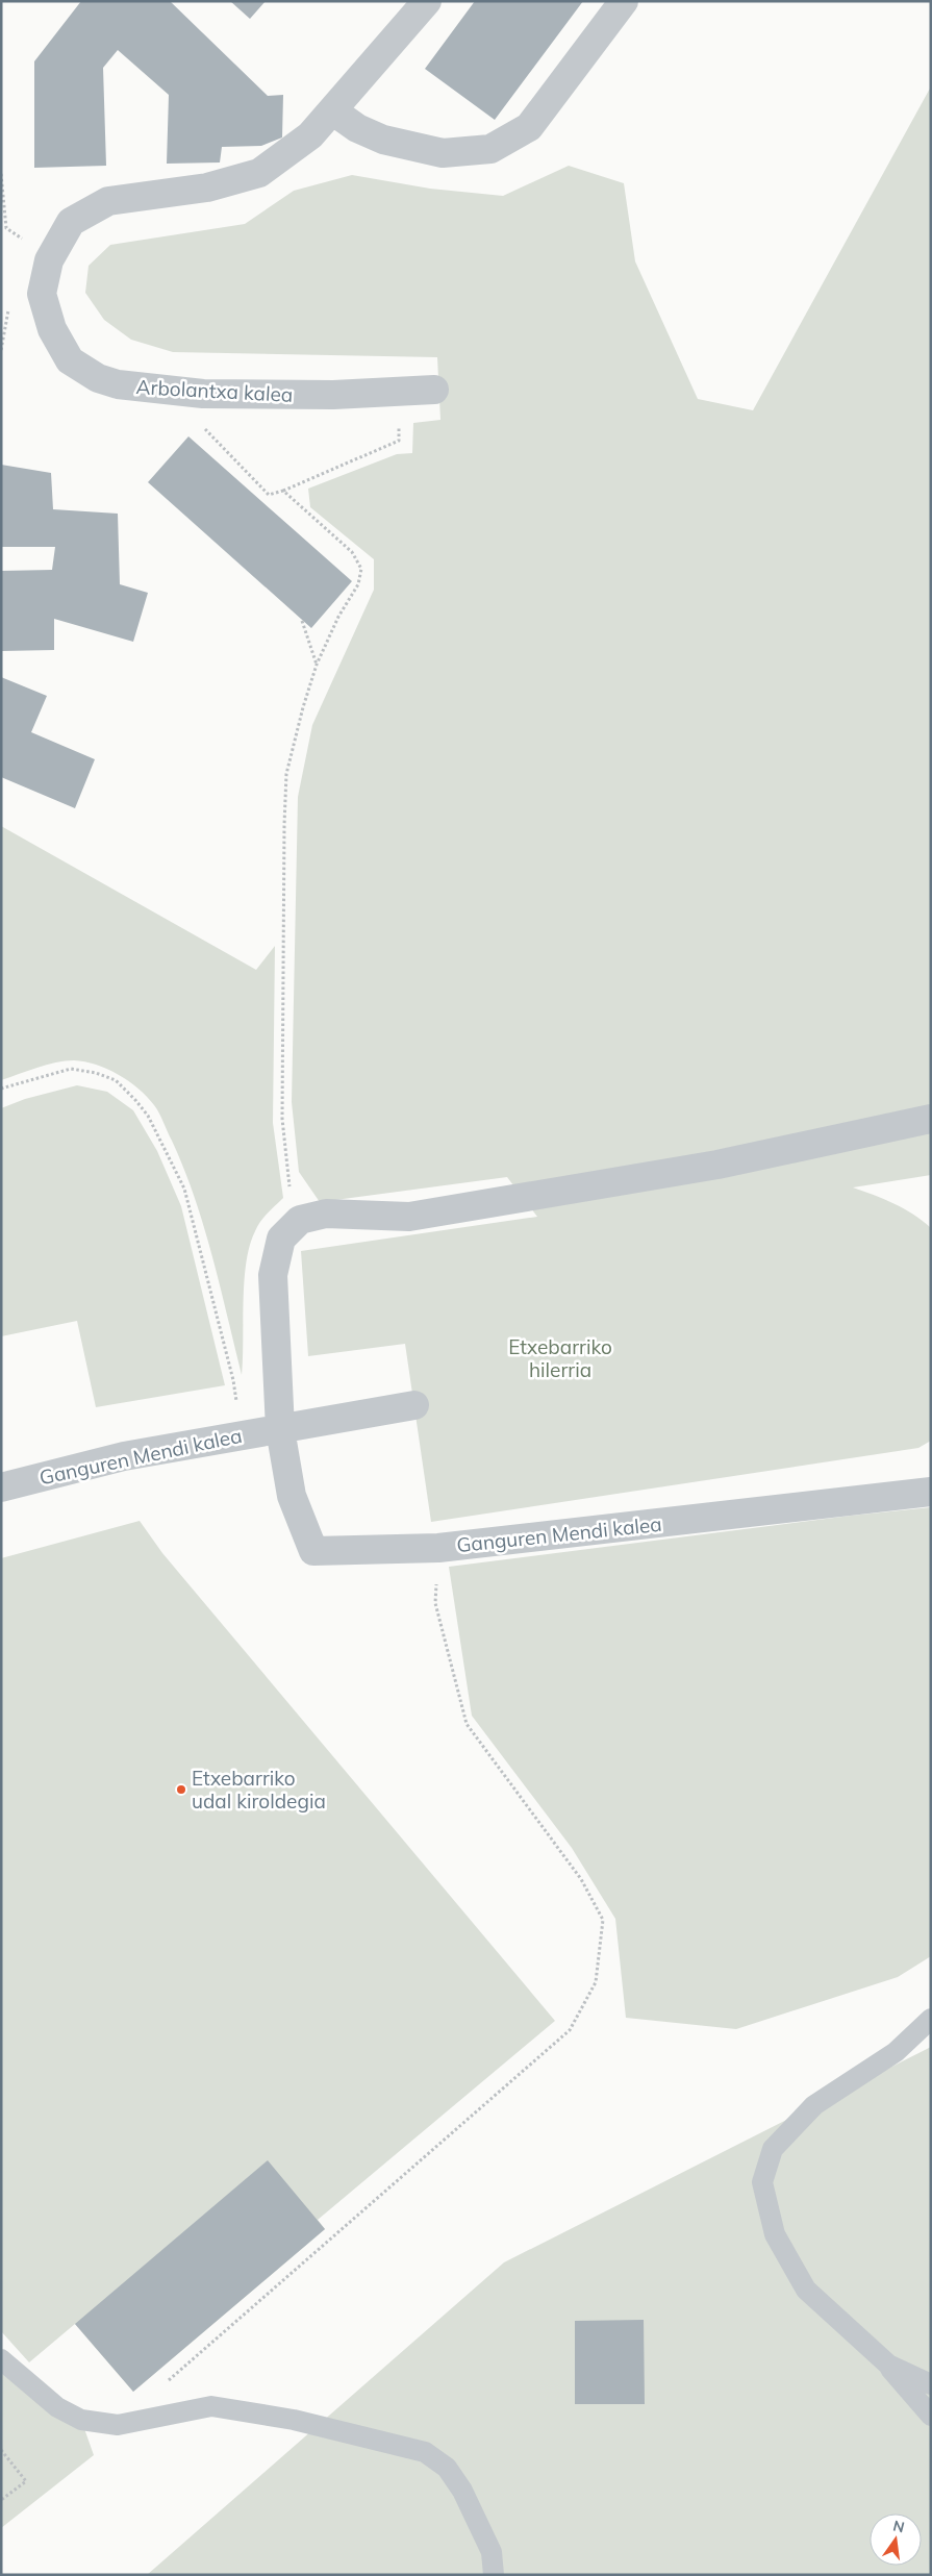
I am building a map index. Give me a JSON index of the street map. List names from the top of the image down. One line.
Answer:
{"streets":{"street":["Arbolantxa kalea","Ganguren Mendi kalea"]},"parks":["Etxebarriko hilerria"],"places":["Etxebarriko udal kiroldegia"],"north":"top"}
